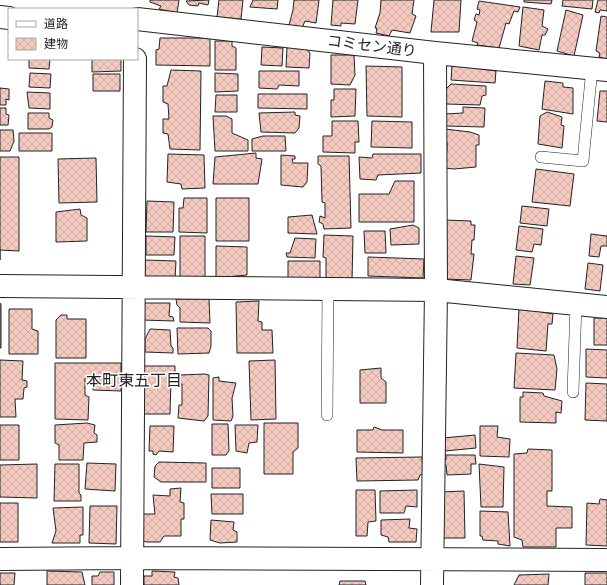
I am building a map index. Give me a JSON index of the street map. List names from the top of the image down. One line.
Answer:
{"streets":{"street":["コミセン通り"]},"districts":["本町東五丁目"],"legend":["道路","建物"]}
